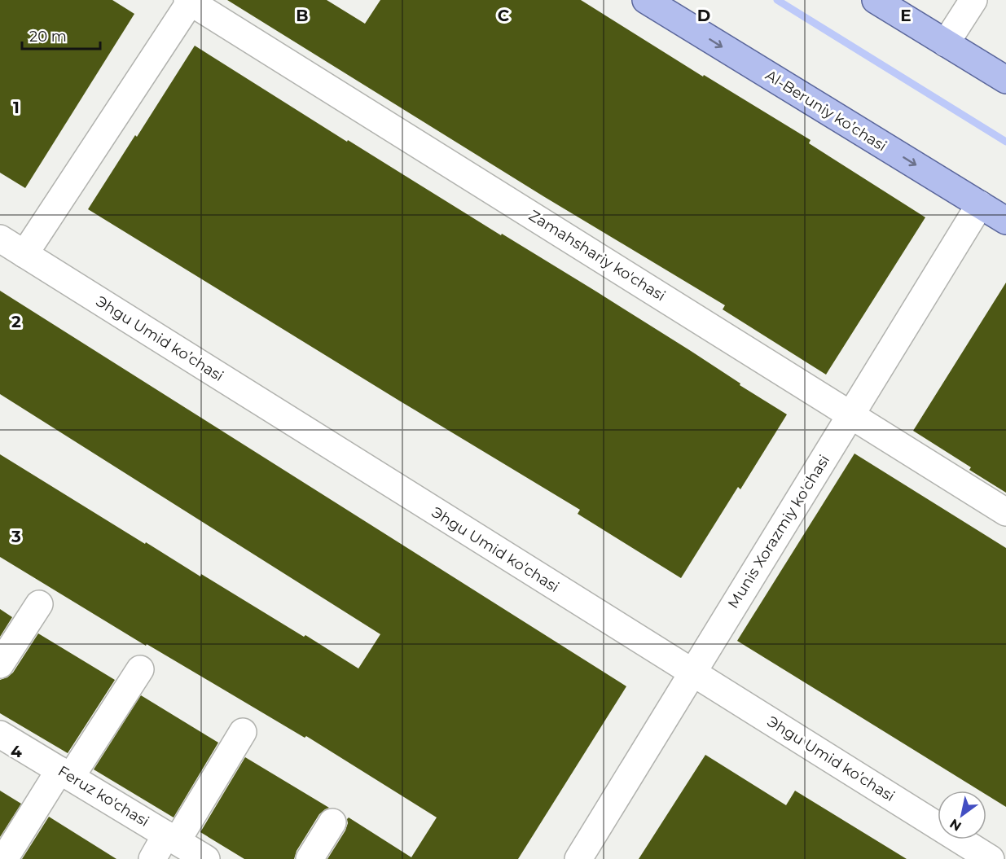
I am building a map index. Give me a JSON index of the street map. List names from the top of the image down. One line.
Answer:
{"streets":{"main road":["Al-Beruniy ko’chasi"],"street":["Zamahshariy ko'chasi","Эhgu Umid ko’chasi","Munis Xorazmiy ko'chasi","Feruz ko'chasi"]},"crossings":[["Al-Beruniy ko’chasi","Munis Xorazmiy ko'chasi"],["Zamahshariy ko'chasi","Munis Xorazmiy ko'chasi"],["Эhgu Umid ko’chasi","Munis Xorazmiy ko'chasi"]],"scale_bar":"20 m","north":"bottom left","grid":{"columns":["B","C","D","E"],"rows":["1","2","3","4"]}}
